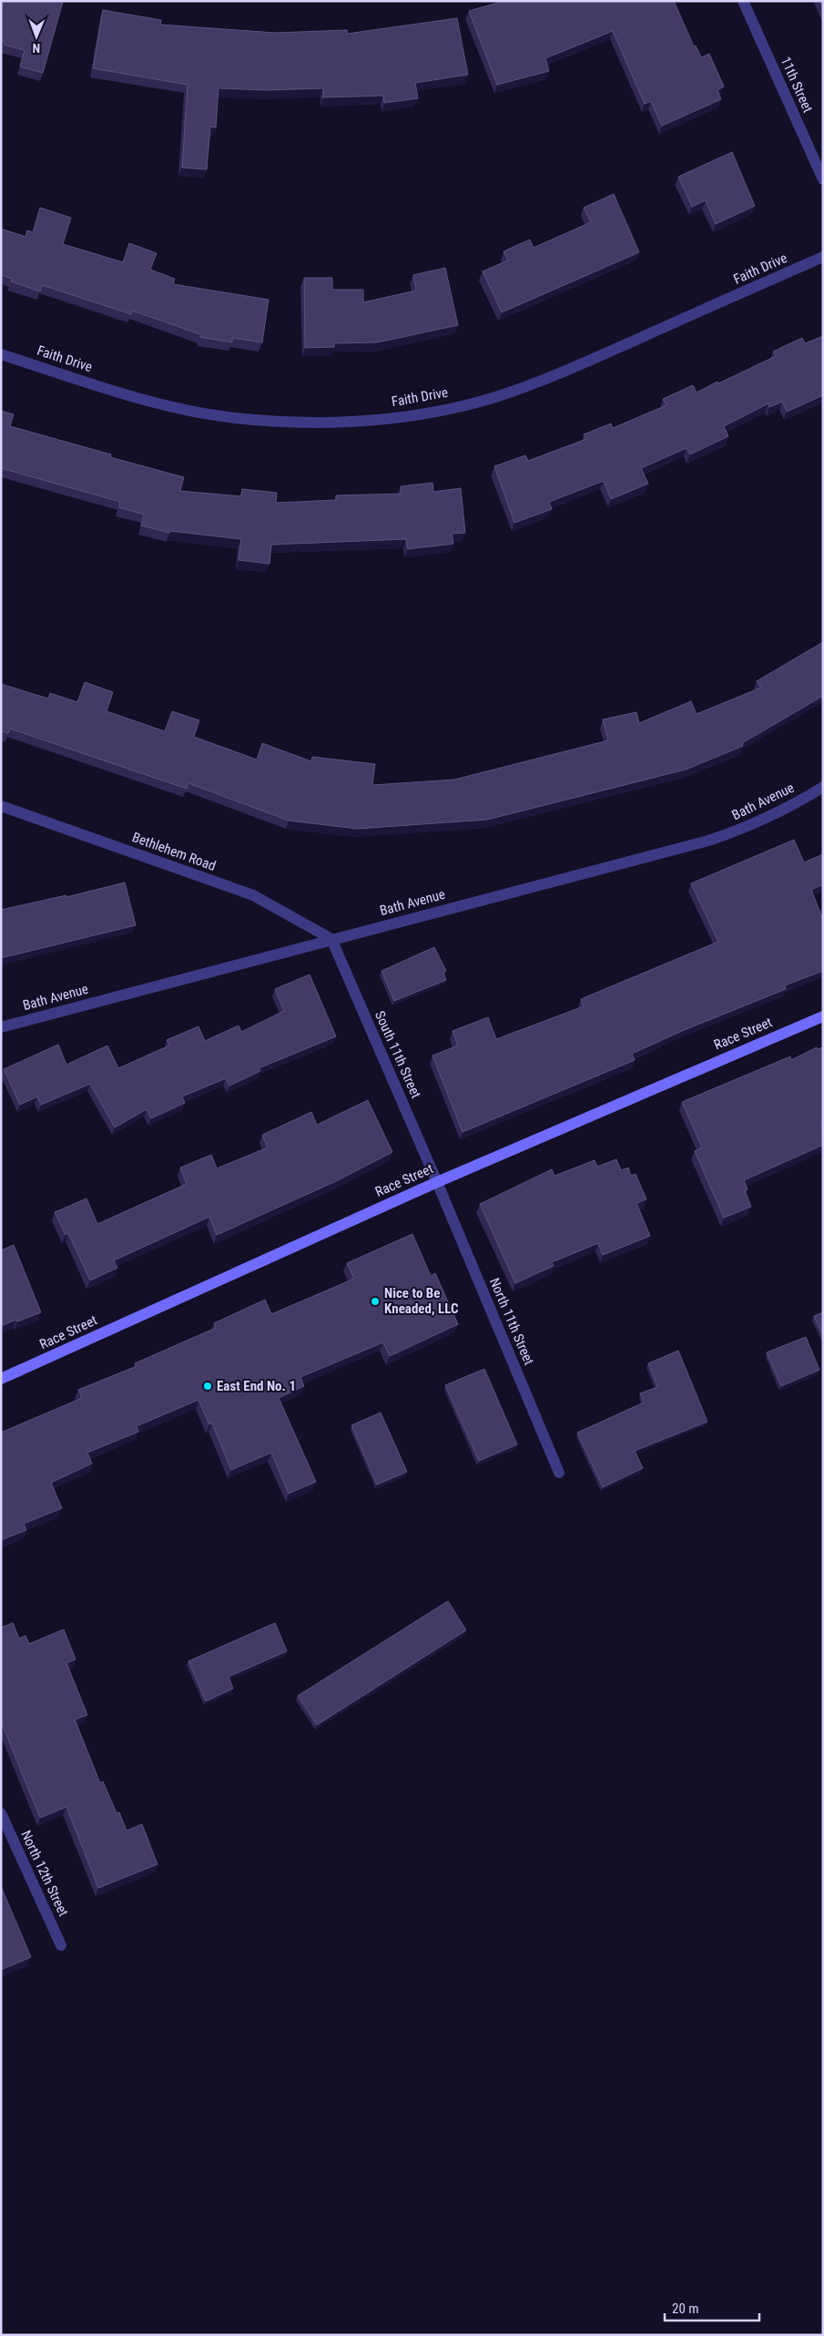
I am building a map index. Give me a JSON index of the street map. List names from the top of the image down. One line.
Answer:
{"streets":{"main road":["Race Street"],"street":["11th Street","Faith Drive","Bath Avenue","Bethlehem Road","South 11th Street","North 11th Street","North 12th Street"]},"crossings":[["Bath Avenue","Bethlehem Road"],["Bath Avenue","South 11th Street"],["Bethlehem Road","South 11th Street"],["Race Street","South 11th Street"],["Race Street","North 11th Street"],["South 11th Street","North 11th Street"]],"places":["Nice to Be Kneaded, LLC","East End No. 1"],"scale_bar":"20 m","north":"bottom"}
